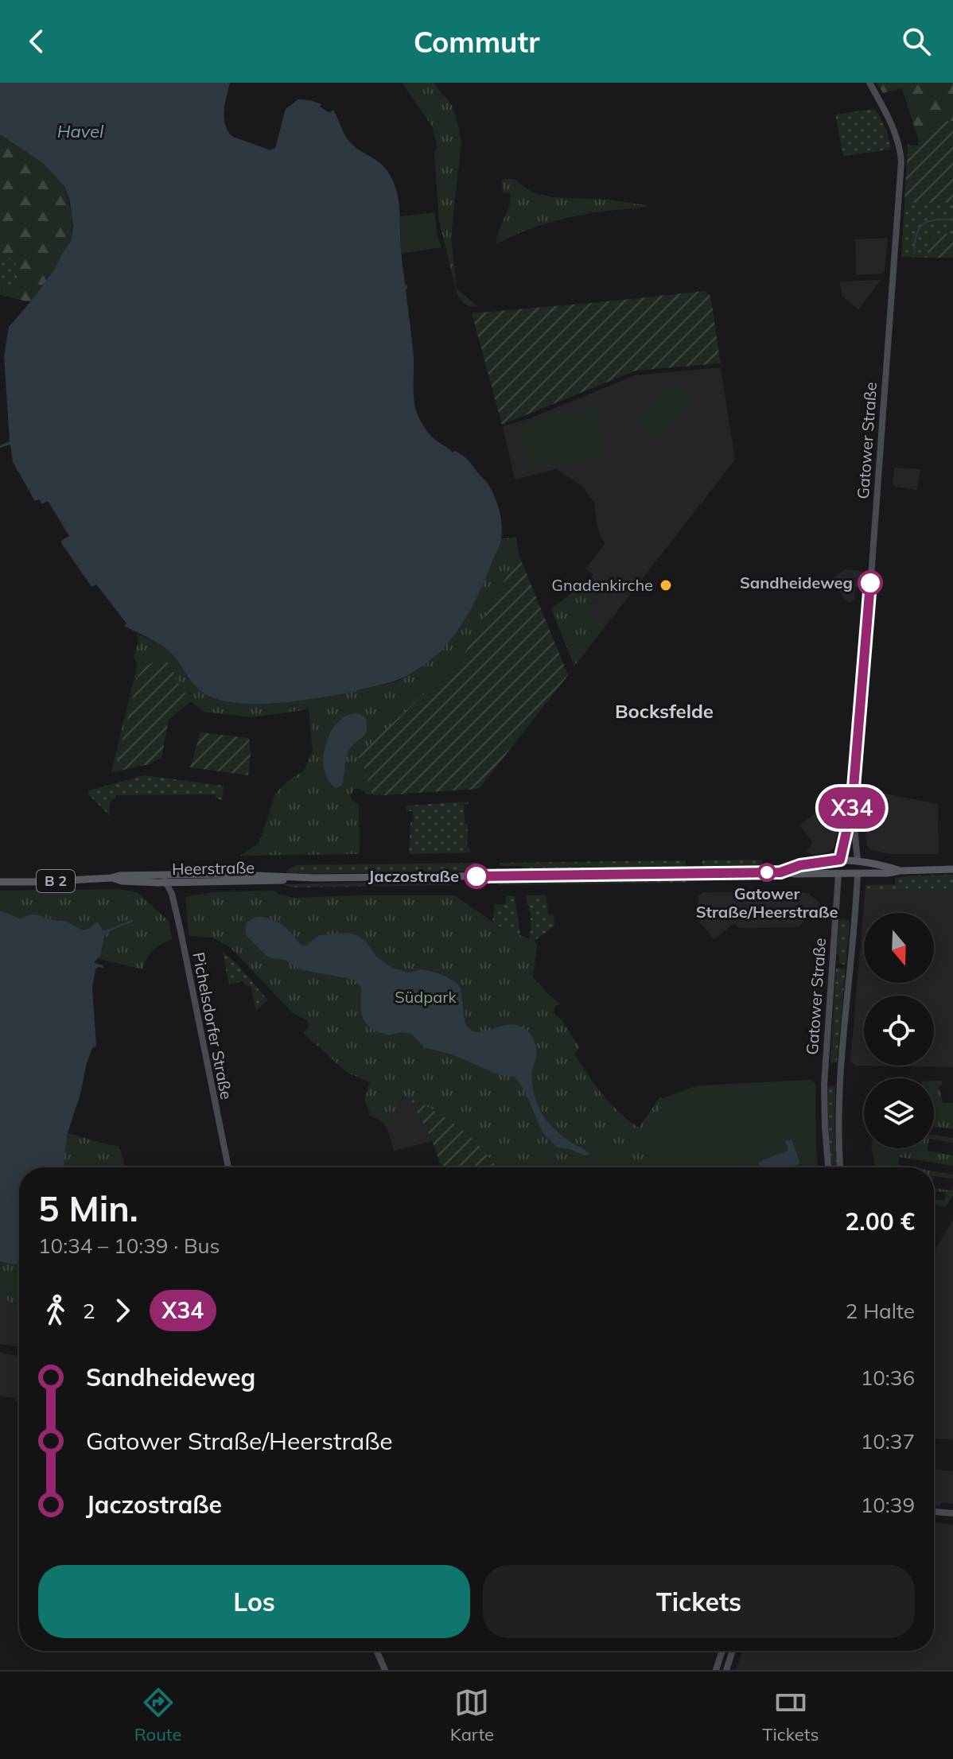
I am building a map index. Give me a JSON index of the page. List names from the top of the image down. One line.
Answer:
{"streets":{"main road":["Gatower Straße","Heerstraße","B 2","Pichelsdorfer Straße"]},"crossings":[["Gatower Straße","Heerstraße"],["Heerstraße","Pichelsdorfer Straße"]],"districts":["Bocksfelde"],"water":["Havel"],"parks":["Südpark"],"places":["Sandheideweg","Gnadenkirche","Gatower Straße/Heerstraße","Jaczostraße"],"lines":["bus line X34"],"north":"bottom","page":{"header":"Commutr","on_map":"X34","heading":["5 Min.","10:34 – 10:39 · Bus","2.00 €"],"legs":["2","X34","2 Halte"],"list":[{"name":"Sandheideweg","value":"10:36"},{"name":"Gatower Straße/Heerstraße","value":"10:37"},{"name":"Jaczostraße","value":"10:39"}],"buttons":["Los","Tickets"],"tabs":["Route","Karte","Tickets"]}}
